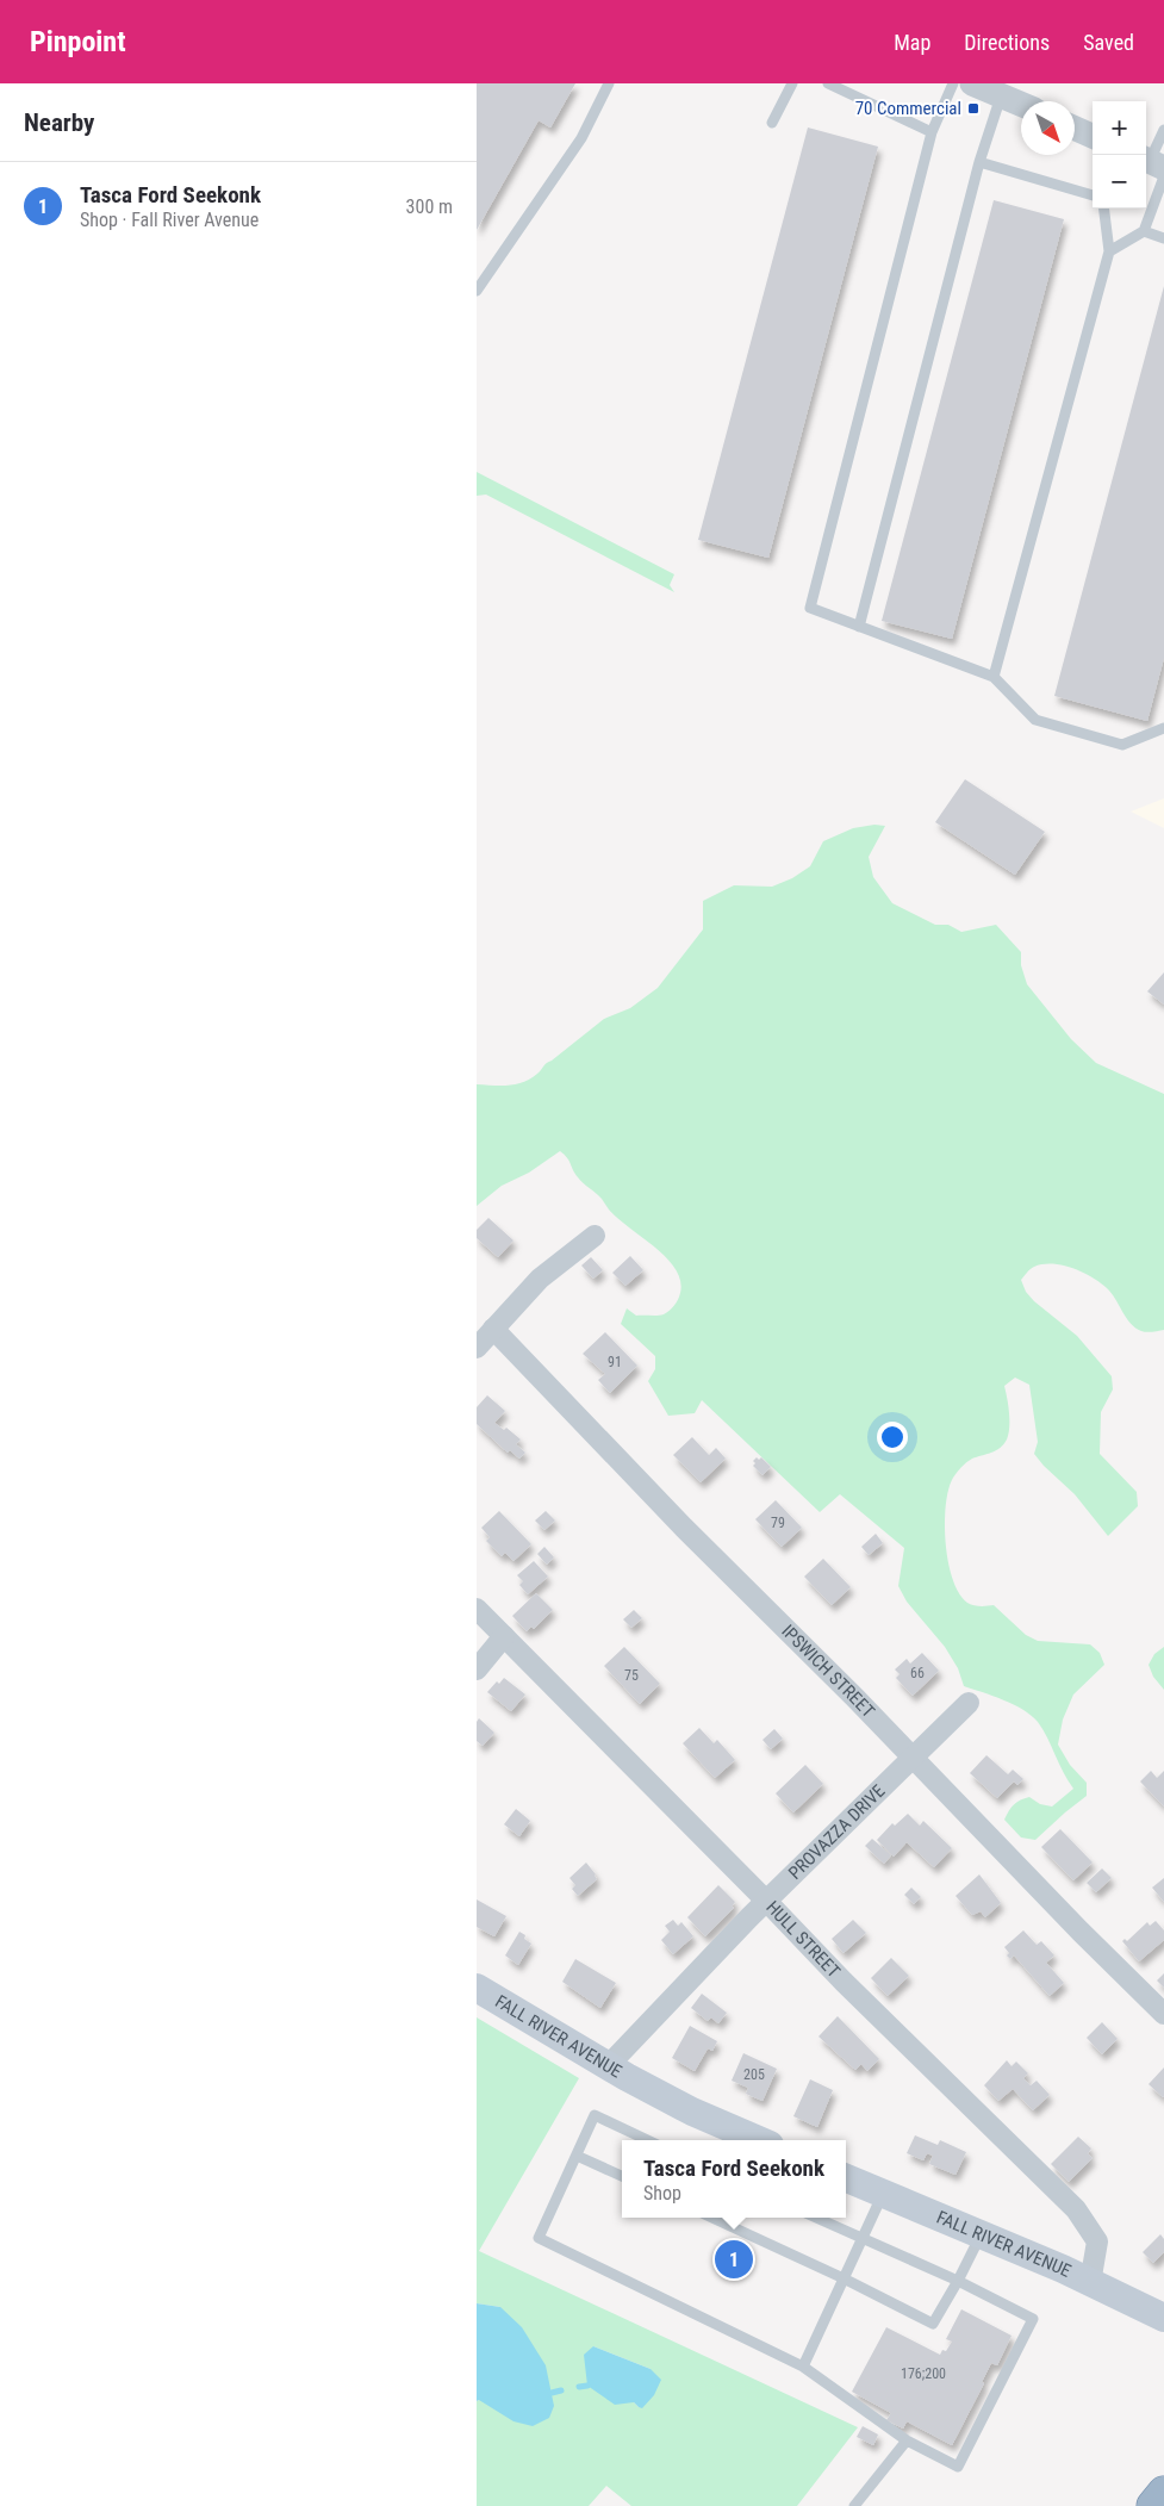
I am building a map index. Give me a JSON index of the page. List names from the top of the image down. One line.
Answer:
{"streets":{"main road":["FALL RIVER AVENUE"],"street":["IPSWICH STREET","PROVAZZA DRIVE","HULL STREET"]},"crossings":[["IPSWICH STREET","PROVAZZA DRIVE"],["PROVAZZA DRIVE","HULL STREET"],["PROVAZZA DRIVE","FALL RIVER AVENUE"],["HULL STREET","FALL RIVER AVENUE"]],"places":{"transit":["70 Commercial"]},"house_numbers":["91","79","66","75","205","176;200"],"north":"bottom right","page":{"header":"Pinpoint","nav":["Map","Directions","Saved"],"heading":"Nearby","map_buttons":["+","−"],"list":[{"mark":"1","name":"Tasca Ford Seekonk","note":"Shop · Fall River Avenue","value":"300 m"}],"popup":["Tasca Ford Seekonk","Shop"],"pins":"1"}}
